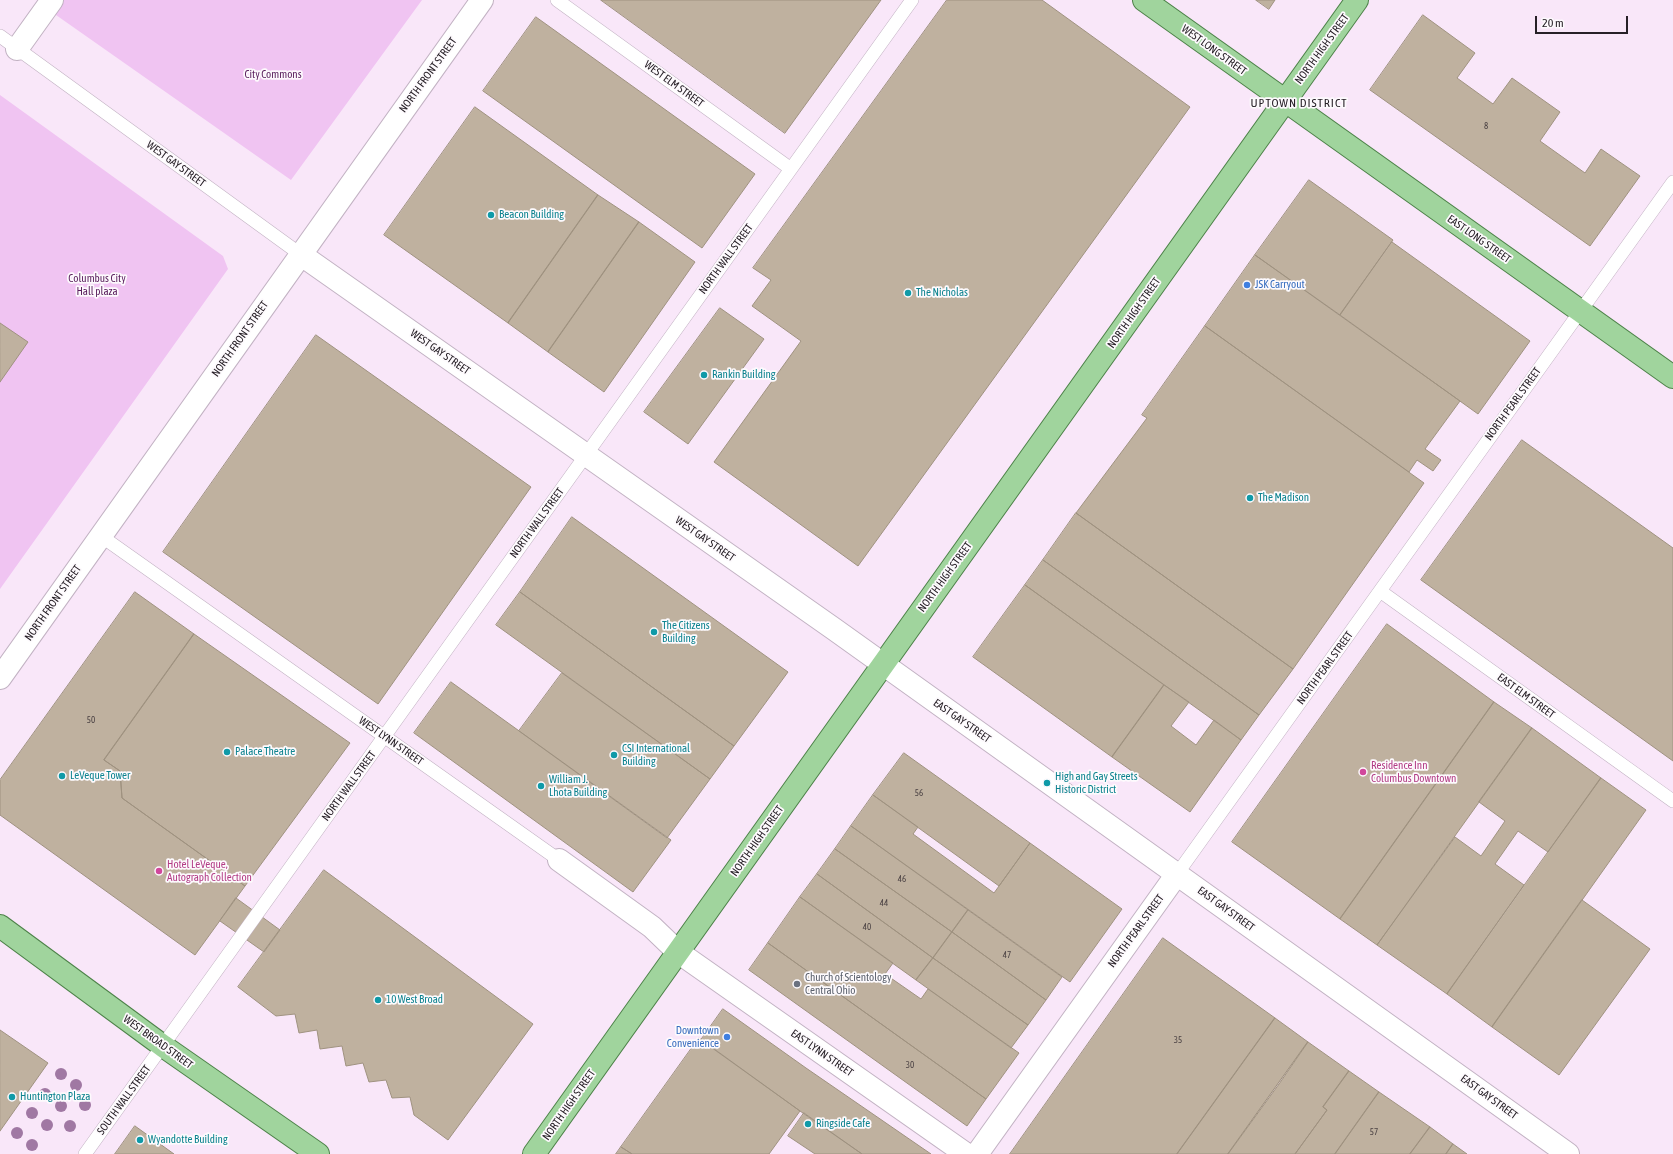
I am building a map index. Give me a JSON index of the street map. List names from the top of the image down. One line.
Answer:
{"streets":{"main road":["NORTH HIGH STREET","WEST LONG STREET","EAST LONG STREET","WEST BROAD STREET"],"street":["NORTH FRONT STREET","WEST GAY STREET","NORTH PEARL STREET","EAST GAY STREET","WEST LYNN STREET","EAST LYNN STREET"],"lane":["WEST ELM STREET","NORTH WALL STREET","EAST ELM STREET","SOUTH WALL STREET"]},"crossings":[["NORTH HIGH STREET","WEST LONG STREET"],["NORTH HIGH STREET","WEST GAY STREET"],["NORTH HIGH STREET","EAST LONG STREET"],["NORTH HIGH STREET","EAST GAY STREET"],["NORTH HIGH STREET","WEST LYNN STREET"],["NORTH HIGH STREET","EAST LYNN STREET"],["WEST LONG STREET","EAST LONG STREET"],["NORTH FRONT STREET","WEST GAY STREET"],["NORTH FRONT STREET","WEST LYNN STREET"],["WEST ELM STREET","NORTH WALL STREET"],["WEST GAY STREET","NORTH WALL STREET"],["WEST GAY STREET","EAST GAY STREET"],["EAST LONG STREET","NORTH PEARL STREET"],["NORTH WALL STREET","WEST LYNN STREET"],["NORTH WALL STREET","WEST BROAD STREET"],["NORTH WALL STREET","SOUTH WALL STREET"],["NORTH PEARL STREET","EAST ELM STREET"],["NORTH PEARL STREET","EAST GAY STREET"],["WEST LYNN STREET","EAST LYNN STREET"],["WEST BROAD STREET","SOUTH WALL STREET"]],"districts":["UPTOWN DISTRICT"],"parks":["City Commons","Columbus City Hall plaza"],"places":["Beacon Building","JSK Carryout","The Nicholas","Rankin Building","The Madison","The Citizens Building","Palace Theatre","CSI International Building","Residence Inn Columbus Downtown","LeVeque Tower","High and Gay Streets Historic District","William J. Lhota Building","Hotel LeVeque, Autograph Collection","Church of Scientology Central Ohio","10 West Broad","Downtown Convenience","Huntington Plaza","Ringside Cafe","Wyandotte Building"],"house_numbers":["8","50","56","46","44","40","47","35","30","57"],"scale_bar":"20 m"}
